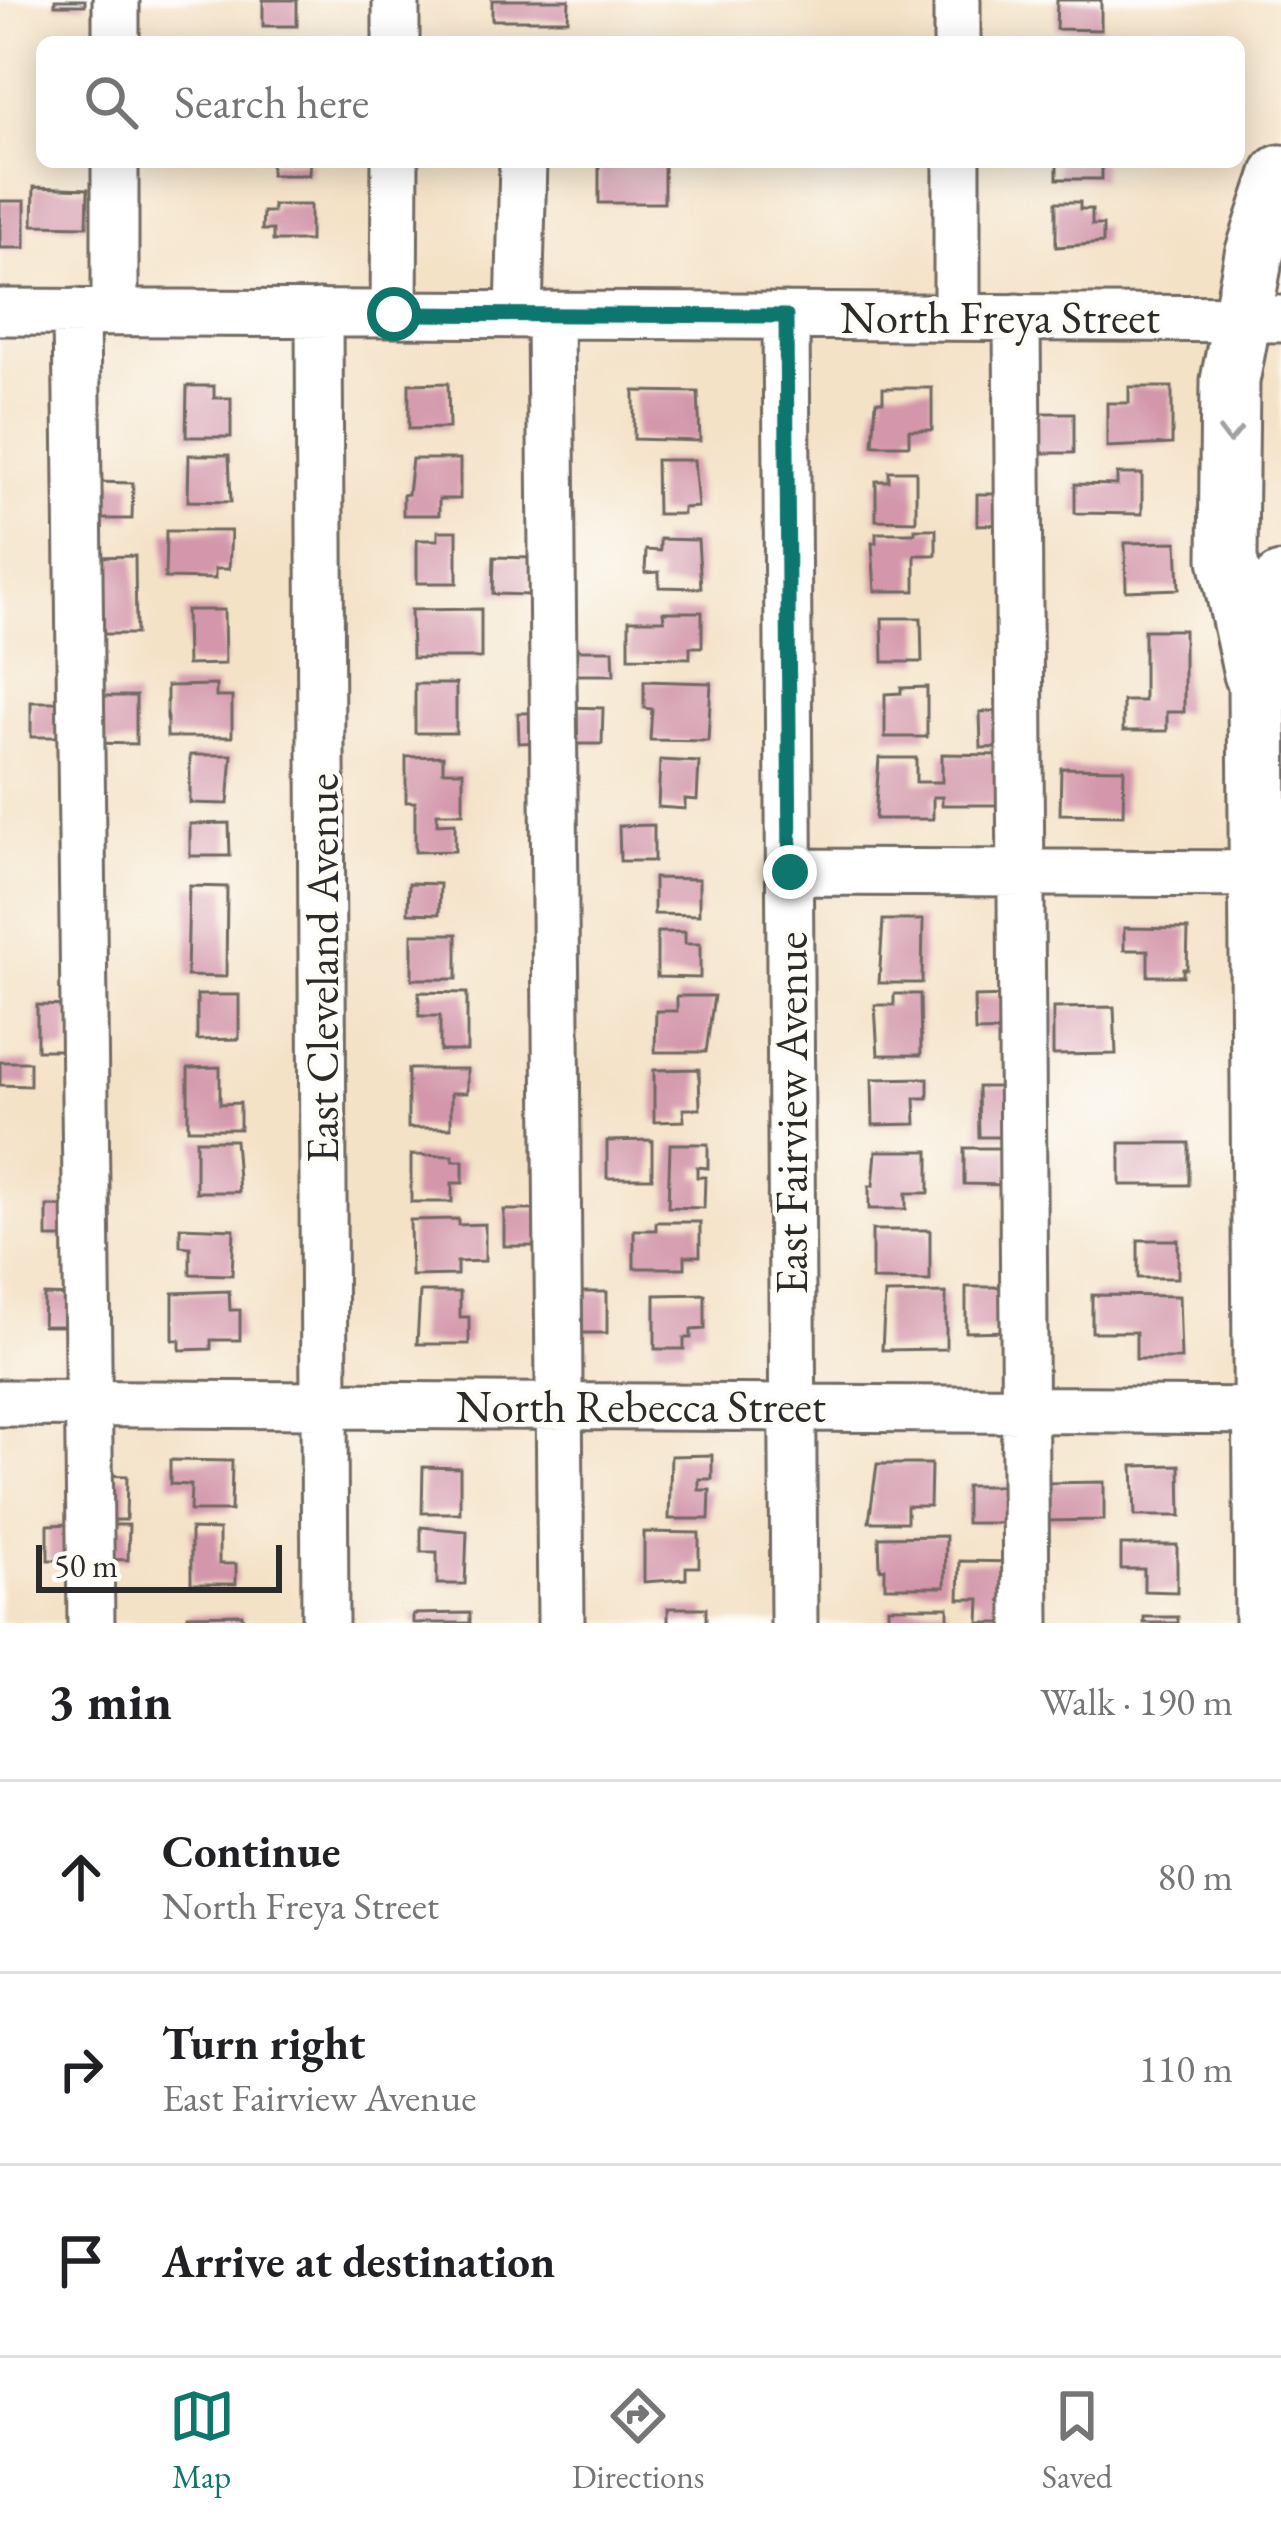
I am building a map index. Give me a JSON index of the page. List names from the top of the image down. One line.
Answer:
{"streets":{"street":["North Freya Street","East Cleveland Avenue","East Fairview Avenue","North Rebecca Street"]},"crossings":[["North Freya Street","East Cleveland Avenue"],["North Freya Street","East Fairview Avenue"],["East Cleveland Avenue","North Rebecca Street"],["East Fairview Avenue","North Rebecca Street"]],"scale_bar":"50 m","page":{"search":"Search here","scale":"50 m","heading":["3 min","Walk · 190 m"],"list":[["Continue","North Freya Street","80 m"],["Turn right","East Fairview Avenue","110 m"],"Arrive at destination"],"nav":["Map","Directions","Saved"]}}
